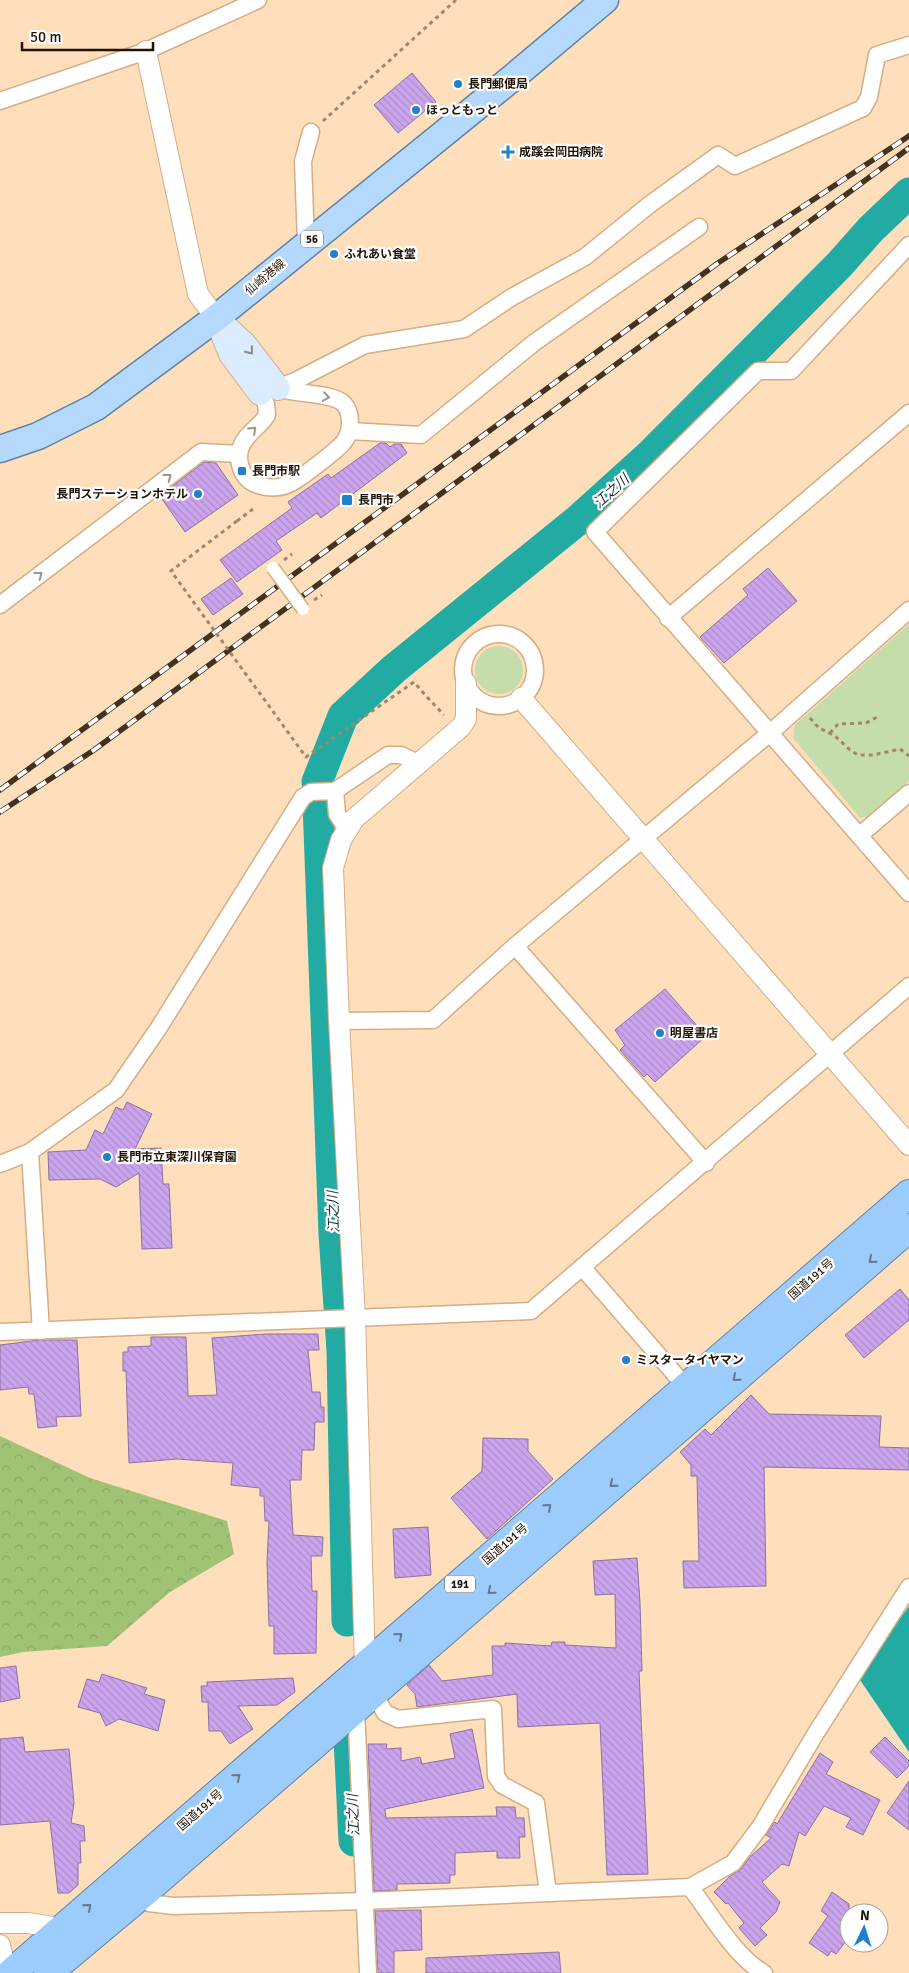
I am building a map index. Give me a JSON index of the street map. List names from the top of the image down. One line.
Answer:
{"streets":{"highway":["国道191号","191"],"main road":["56","仙崎港線"]},"water":["江之川"],"places":{"other":["長門郵便局","ほっともっと","ふれあい食堂","長門ステーションホテル","明屋書店","長門市立東深川保育園","ミスタータイヤマン"],"health":["成蹊会岡田病院"],"transit":["長門市駅","長門市"]},"scale_bar":"50 m","north":"top"}
